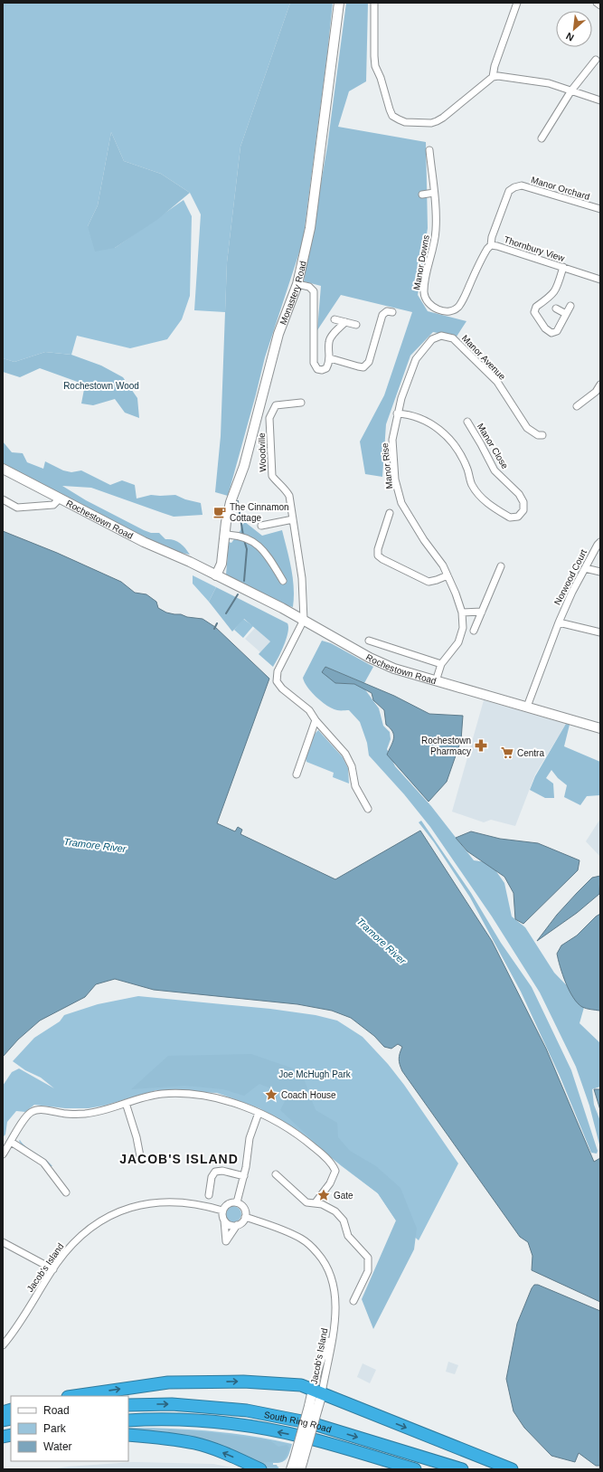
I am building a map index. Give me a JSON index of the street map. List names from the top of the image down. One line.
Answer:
{"streets":{"highway":["South Ring Road"],"main road":["Monastery Road","Rochestown Road"],"street":["Manor Orchard","Thornbury View","Manor Downs","Manor Avenue","Manor Close","Woodville","Manor Rise","Norwood Court","Jacob's Island"]},"crossings":[["Manor Orchard","Thornbury View"],["Thornbury View","Manor Downs"],["Monastery Road","Rochestown Road"],["Manor Avenue","Manor Rise"],["Manor Close","Manor Rise"],["Woodville","Rochestown Road"],["Rochestown Road","Norwood Court"]],"districts":["JACOB'S ISLAND"],"water":["Tramore River"],"parks":["Rochestown Wood","Joe McHugh Park"],"places":{"cafe":["The Cinnamon Cottage"],"pharmacy":["Rochestown Pharmacy"],"supermarket":["Centra"],"place":["Coach House","Gate"]},"legend":["Road","Park","Water"],"north":"bottom left"}
